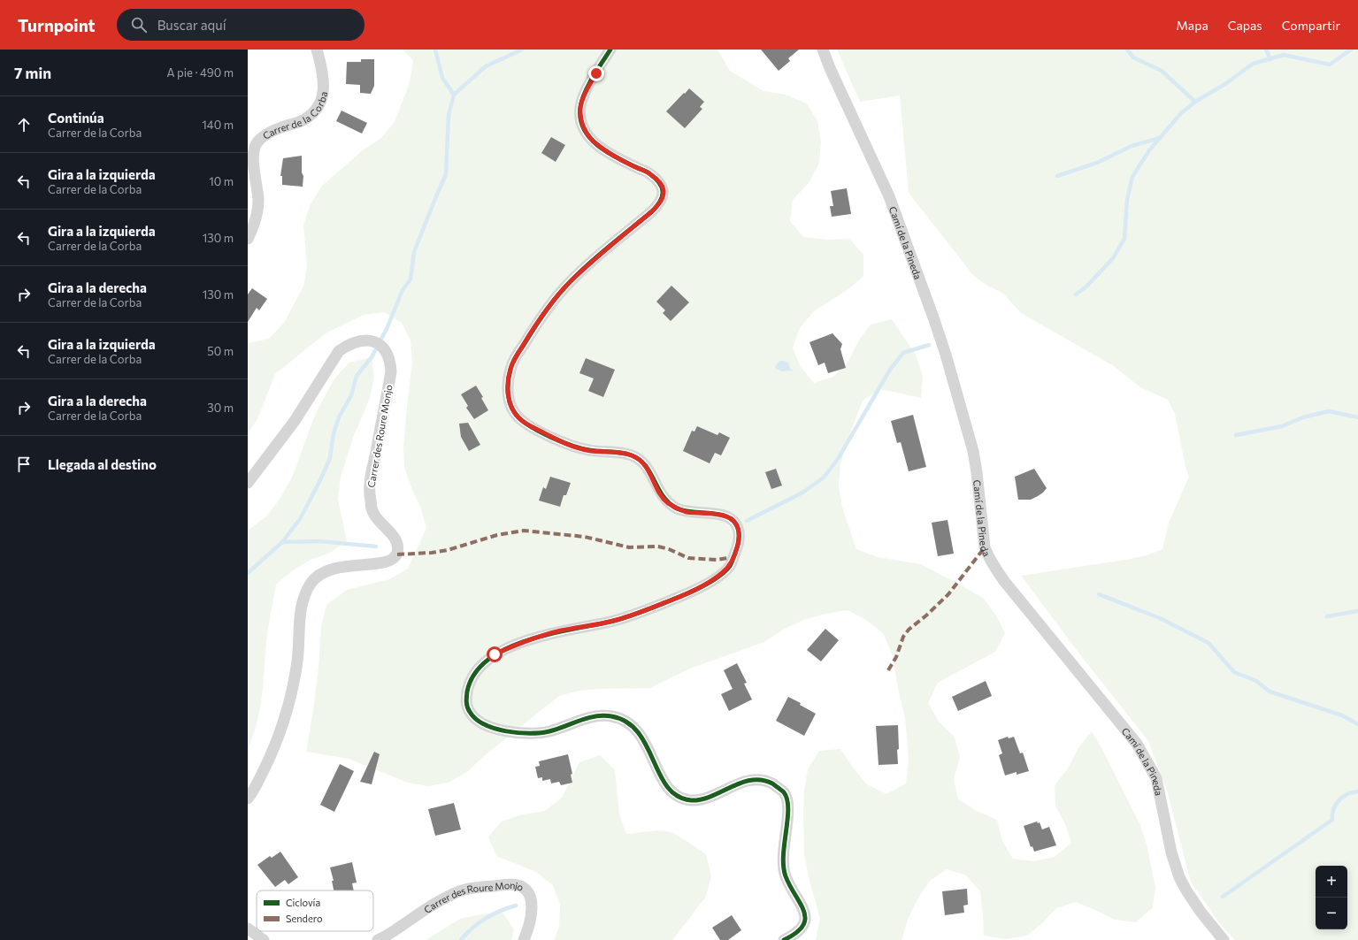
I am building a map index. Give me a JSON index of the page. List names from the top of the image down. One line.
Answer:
{"streets":{"street":["Carrer de la Corba","Camí de la Pineda","Carrer des Roure Monjo"]},"legend":["Ciclovía","Sendero"],"page":{"header":"Turnpoint","search":"Buscar aquí","nav":["Mapa","Capas","Compartir"],"heading":["7 min","A pie · 490 m"],"list":[["Continúa","Carrer de la Corba","140 m"],["Gira a la izquierda","Carrer de la Corba","10 m"],["Gira a la izquierda","Carrer de la Corba","130 m"],["Gira a la derecha","Carrer de la Corba","130 m"],["Gira a la izquierda","Carrer de la Corba","50 m"],["Gira a la derecha","Carrer de la Corba","30 m"],"Llegada al destino"],"map_buttons":["+","−"]}}
